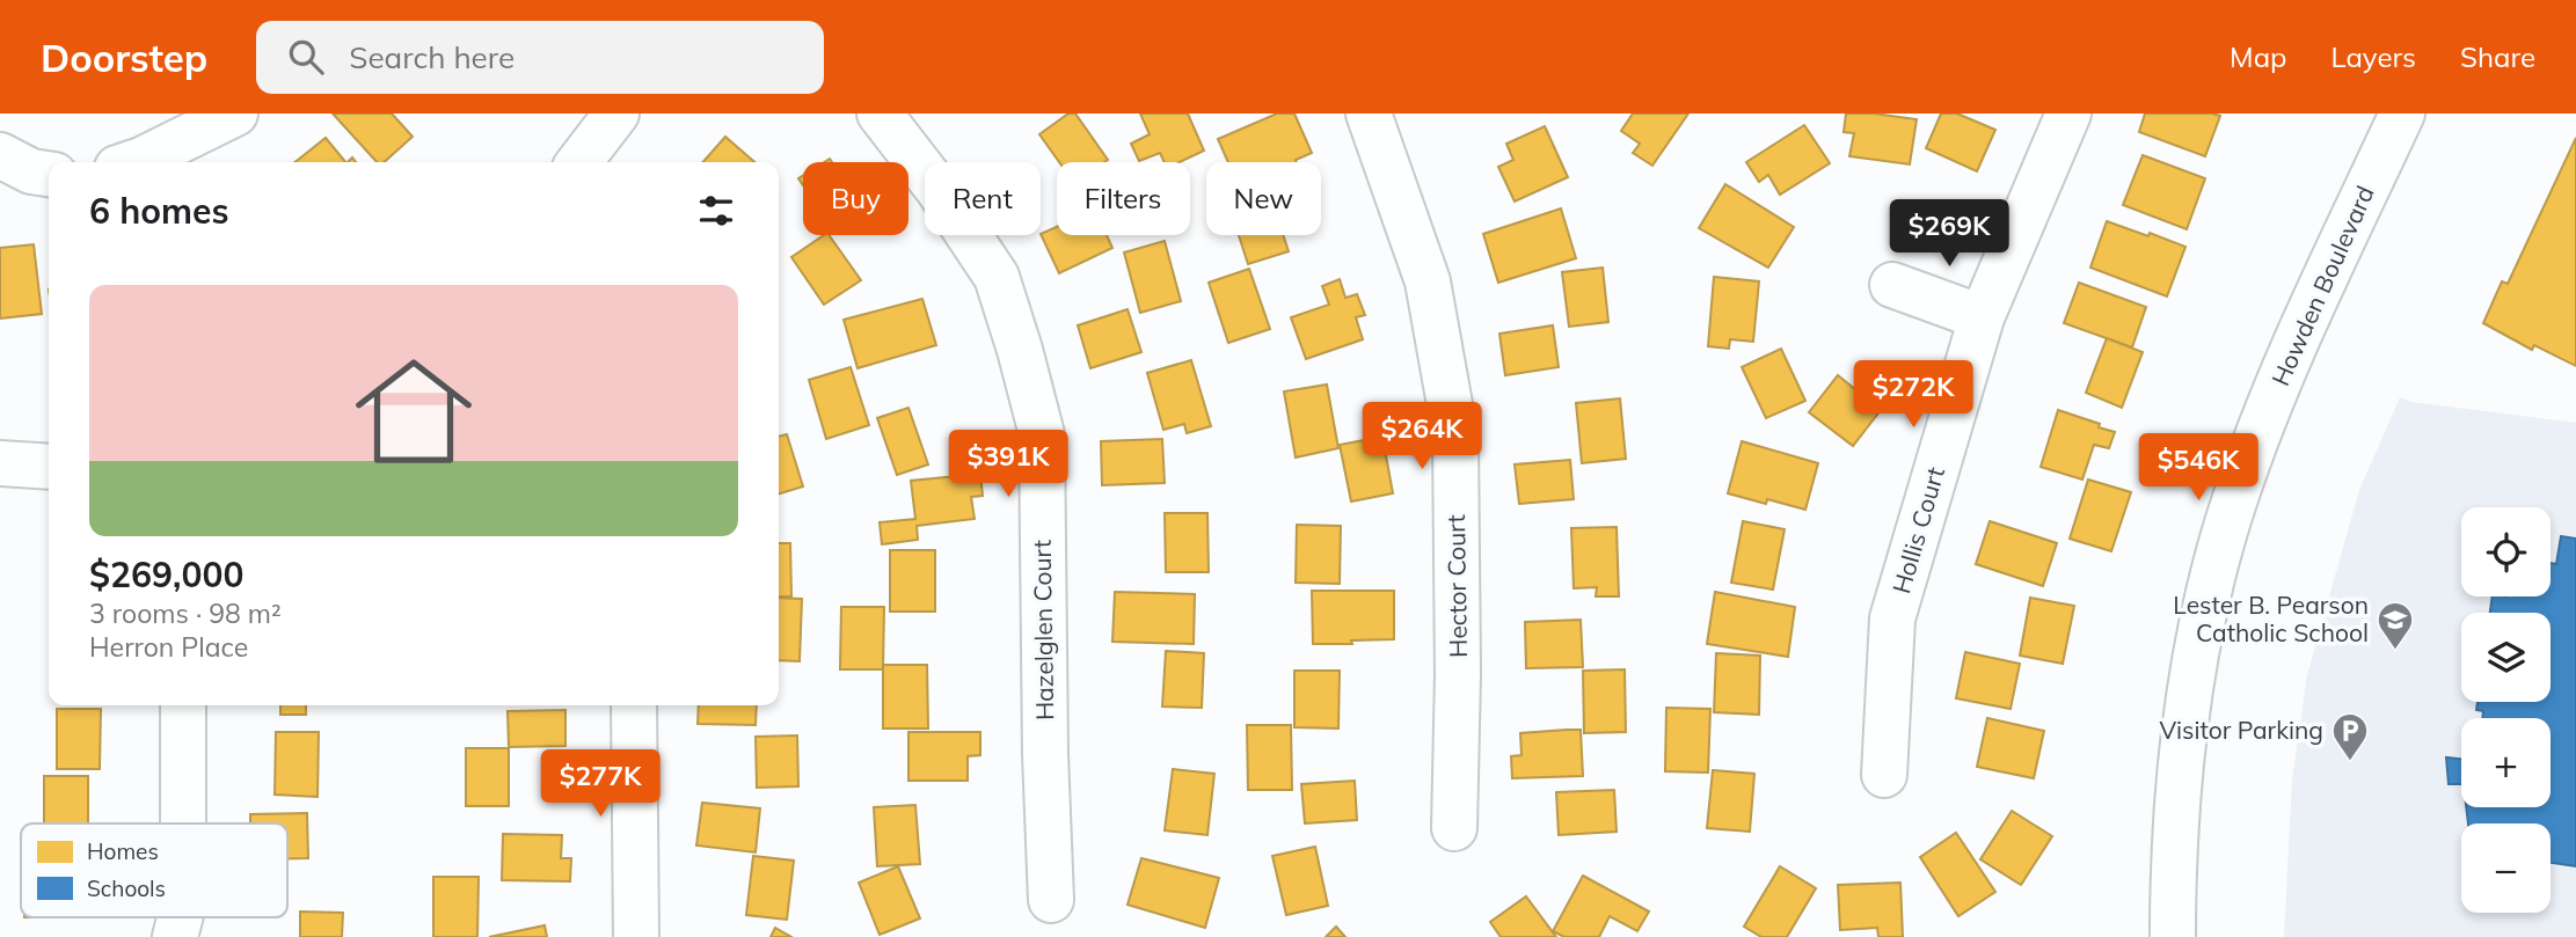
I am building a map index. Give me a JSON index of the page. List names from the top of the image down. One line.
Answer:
{"streets":{"street":["Howden Boulevard","Hollis Court","Hector Court","Hazelglen Court"]},"places":{"school or university":["Lester B. Pearson Catholic School"],"parking":["Visitor Parking"]},"legend":["Homes","Schools"],"page":{"header":"Doorstep","search":"Search here","nav":["Map","Layers","Share"],"chip":["Buy","Rent","Filters","New"],"heading":"6 homes","price":["$269K","$272K","$264K","$391K","$546K","$277K"],"list":[{"name":"$269,000","note":"3 rooms · 98 m² · Herron Place"}],"map_buttons":["+","−"]}}
